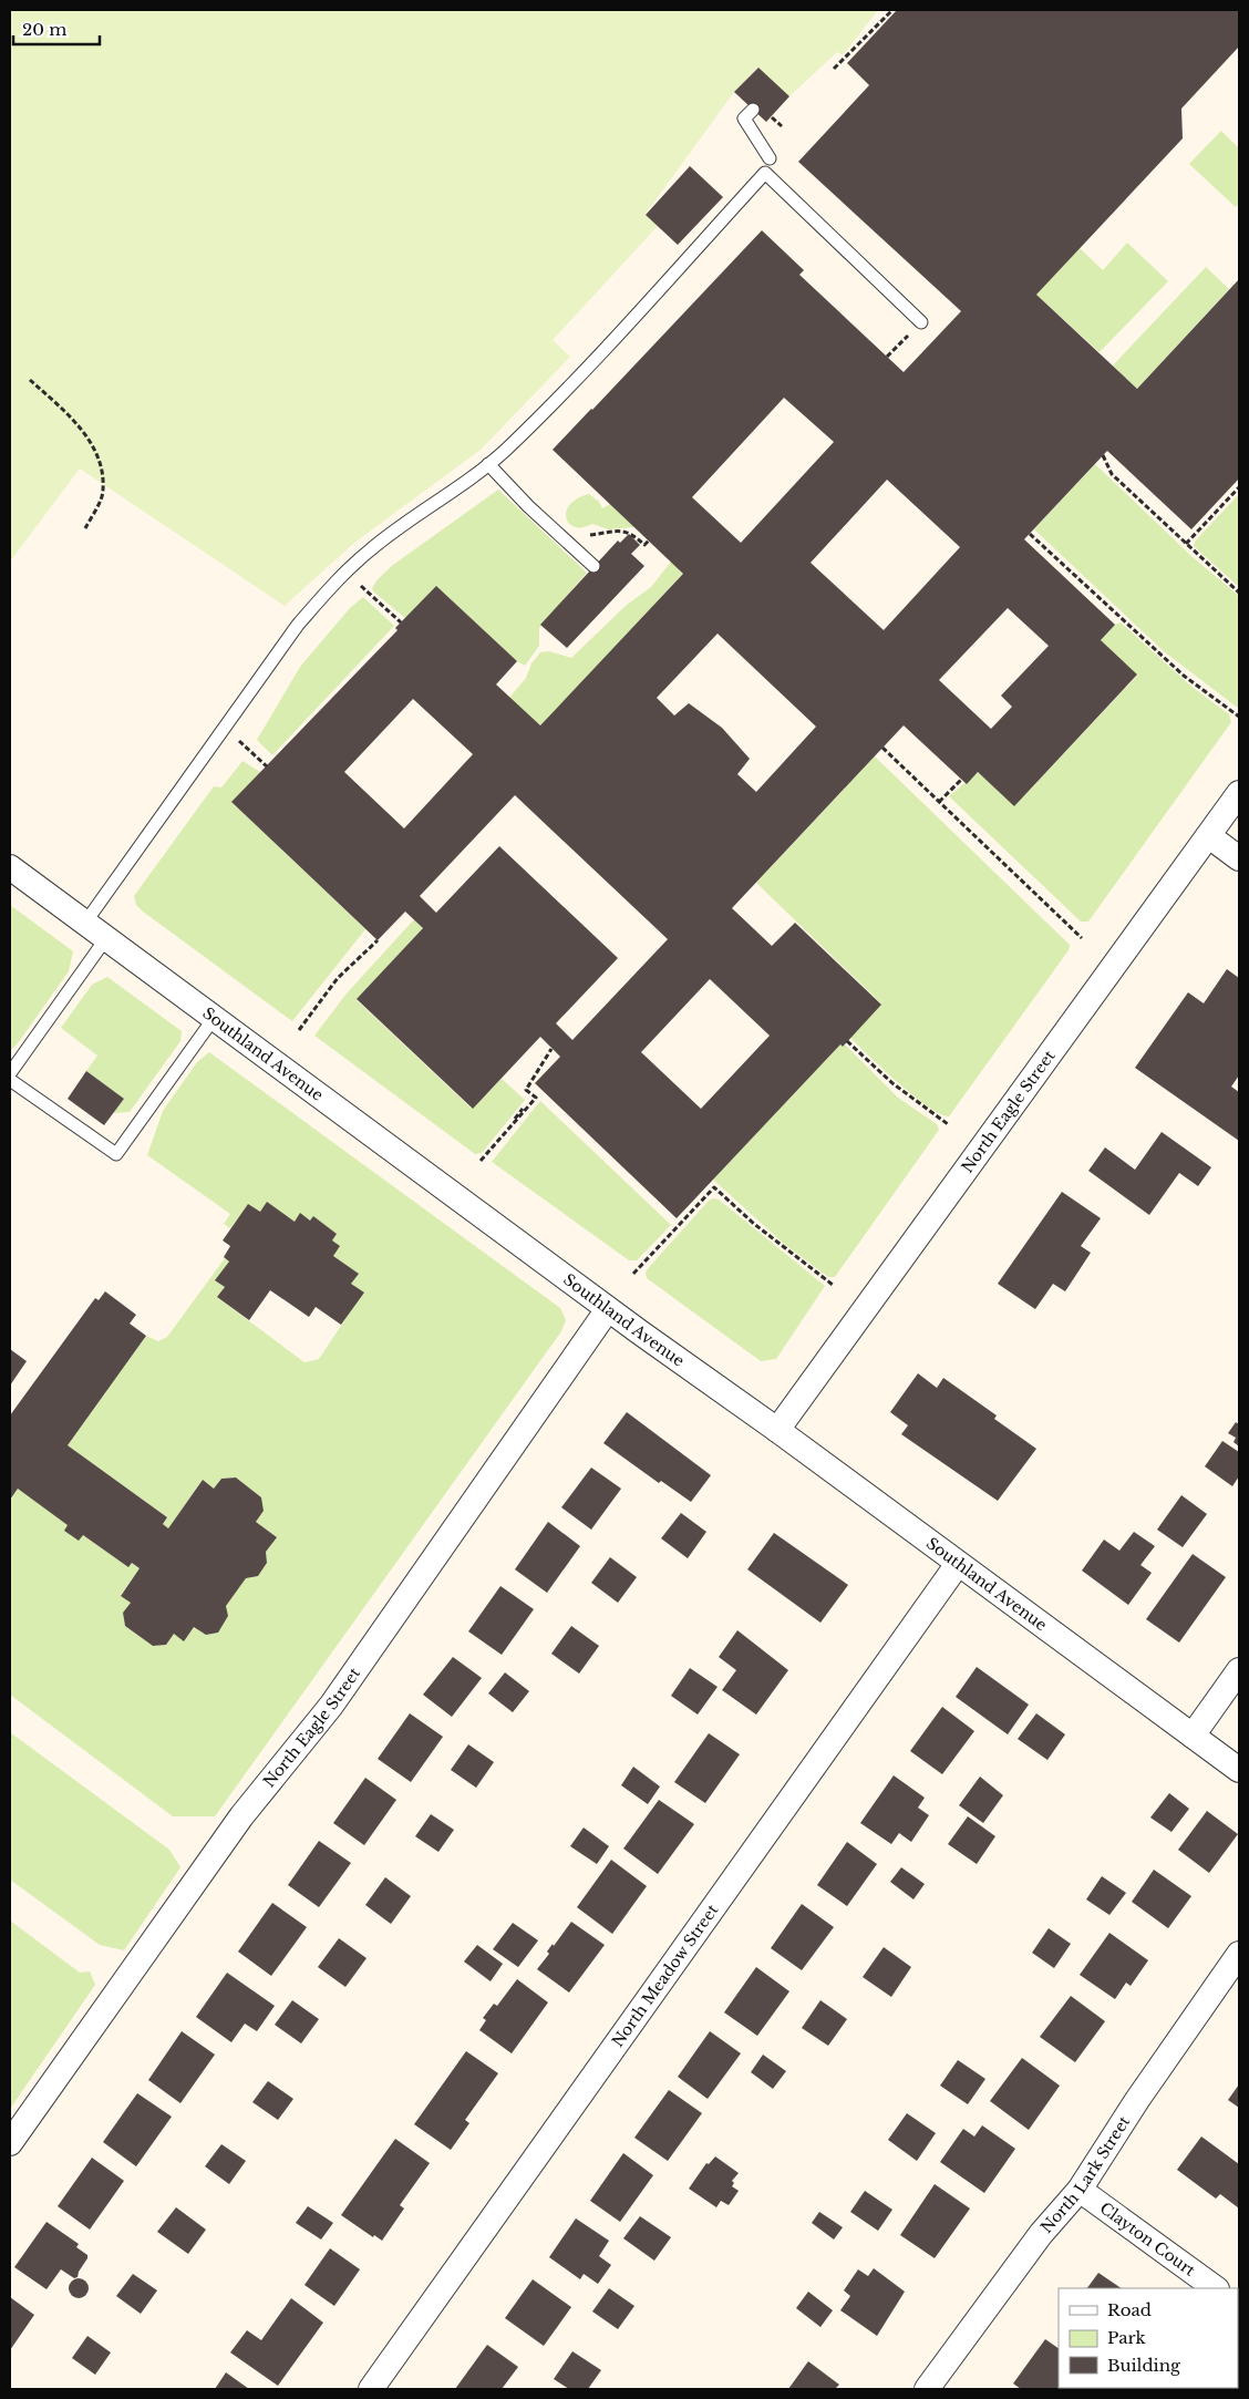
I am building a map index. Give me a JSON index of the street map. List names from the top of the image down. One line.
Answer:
{"streets":{"street":["Southland Avenue","North Eagle Street","North Meadow Street","North Lark Street","Clayton Court"]},"crossings":[["Southland Avenue","North Eagle Street"],["Southland Avenue","North Meadow Street"],["North Lark Street","Clayton Court"]],"legend":["Road","Park","Building"],"scale_bar":"20 m"}
